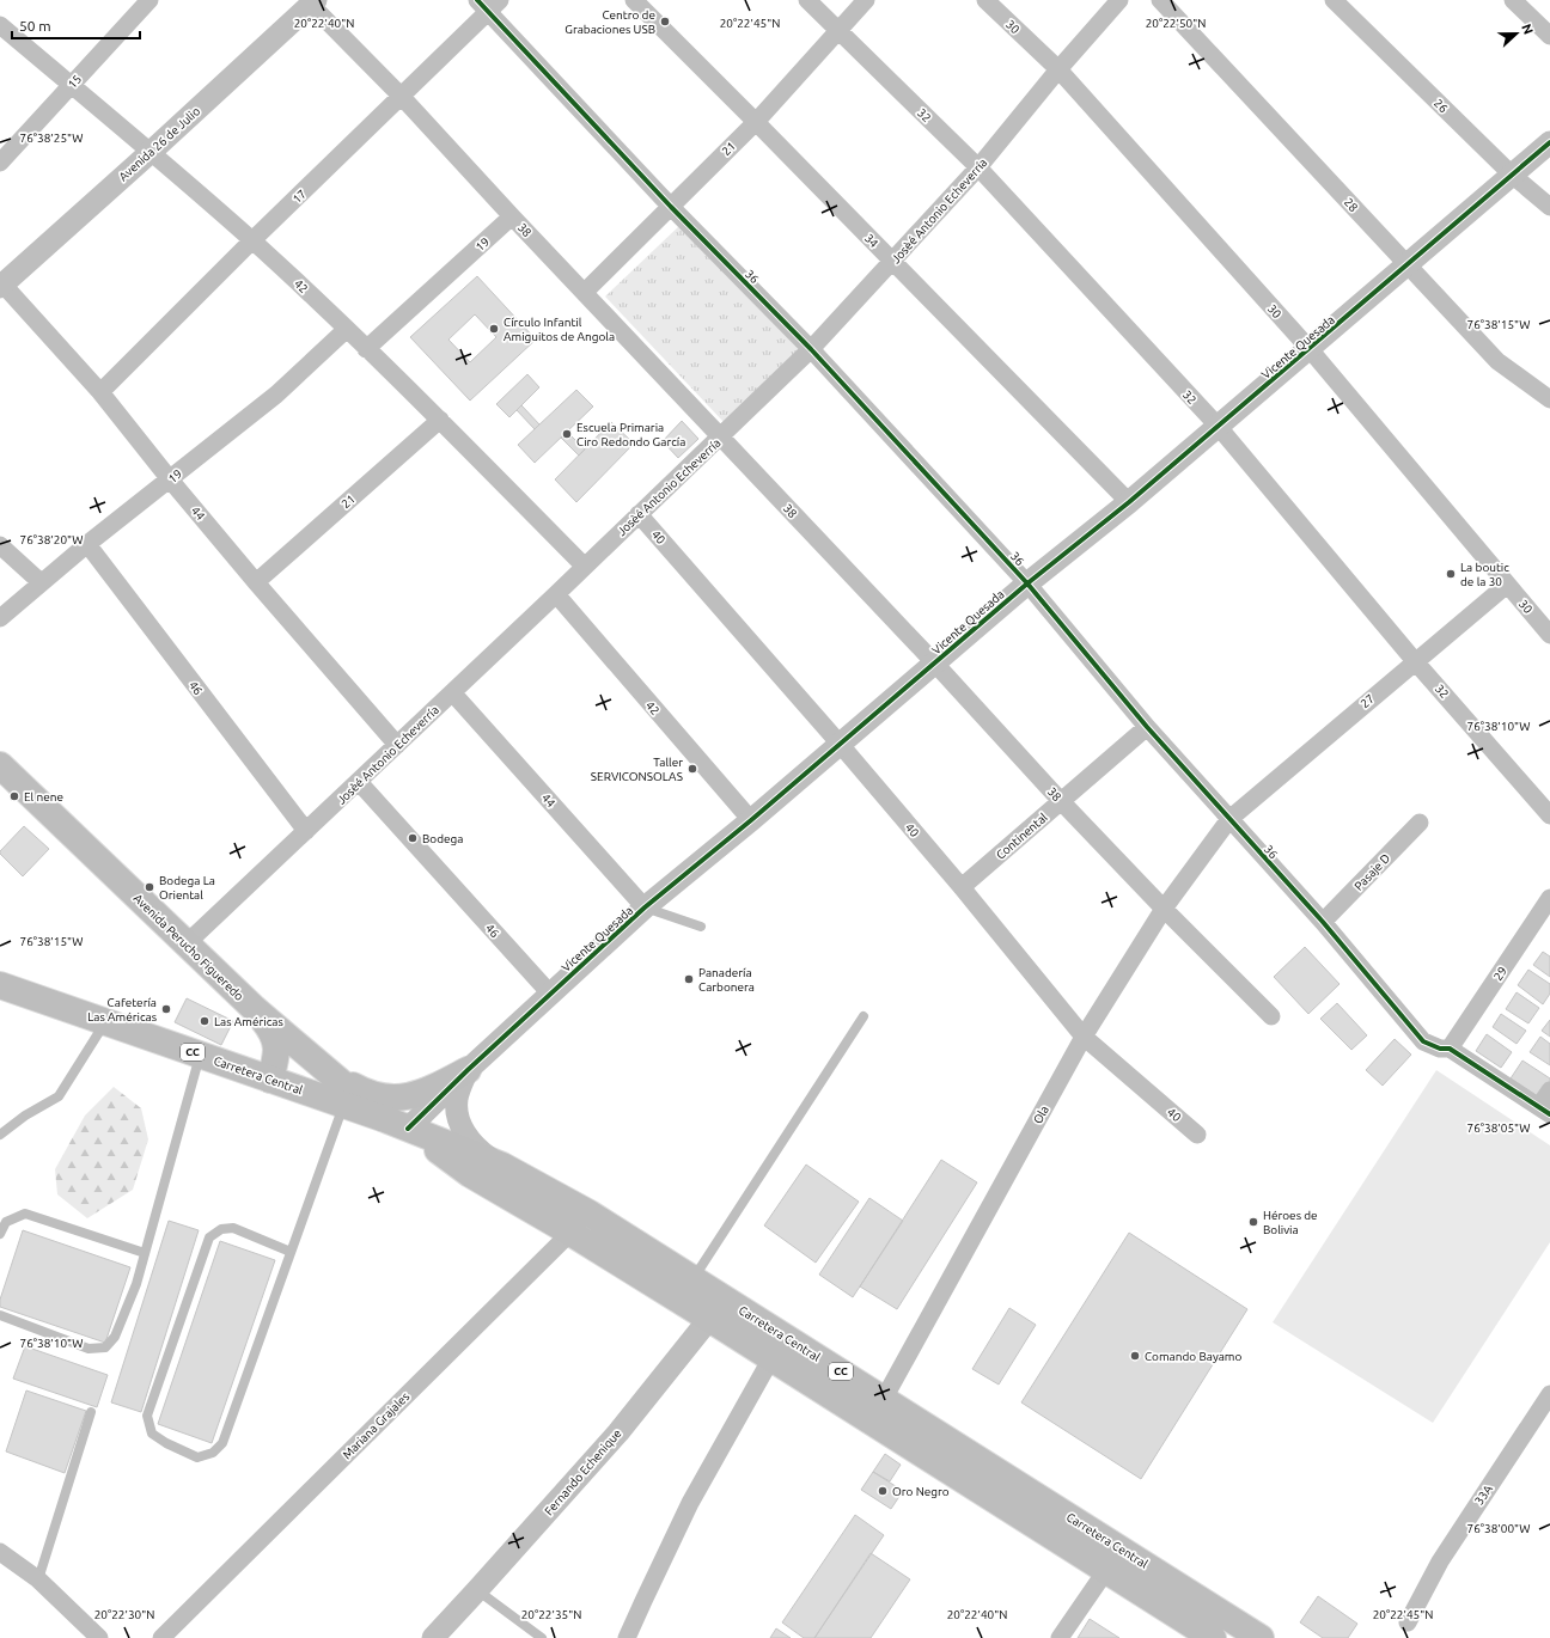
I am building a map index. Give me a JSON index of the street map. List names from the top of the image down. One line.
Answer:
{"streets":{"main road":["Avenida Perucho Figueredo","CC","Carretera Central"],"street":["30","15","26","32","Avenida 26 de Julio","21","17","28","Josèé Antonio Echeverría","38","34","19","36","42","Vicente Quesada","44","40","46","27","Continental","Pasaje D","29","Ola","Mariana Grajales","Fernando Echenique","33A"]},"crossings":[["30","Josèé Antonio Echeverría"],["30","Vicente Quesada"],["30","27"],["15","42"],["26","Vicente Quesada"],["32","21"],["32","Josèé Antonio Echeverría"],["32","Vicente Quesada"],["32","27"],["Avenida 26 de Julio","38"],["Avenida 26 de Julio","42"],["Avenida 26 de Julio","44"],["21","38"],["21","34"],["21","36"],["21","42"],["21","44"],["17","38"],["17","36"],["17","42"],["17","44"],["28","Vicente Quesada"],["Josèé Antonio Echeverría","38"],["Josèé Antonio Echeverría","34"],["Josèé Antonio Echeverría","36"],["Josèé Antonio Echeverría","42"],["Josèé Antonio Echeverría","44"],["Josèé Antonio Echeverría","40"],["Josèé Antonio Echeverría","46"],["Josèé Antonio Echeverría","Avenida Perucho Figueredo"],["38","19"],["38","Vicente Quesada"],["38","Continental"],["38","Ola"],["34","Vicente Quesada"],["19","42"],["19","44"],["19","46"],["36","Vicente Quesada"],["36","27"],["36","Continental"],["36","Pasaje D"],["36","29"],["36","Ola"],["42","Vicente Quesada"],["Vicente Quesada","44"],["Vicente Quesada","40"],["Vicente Quesada","46"],["Vicente Quesada","Avenida Perucho Figueredo"],["Vicente Quesada","Carretera Central"],["40","Continental"],["40","Ola"],["27","Ola"],["Avenida Perucho Figueredo","Carretera Central"],["Carretera Central","Ola"],["Carretera Central","Mariana Grajales"],["Carretera Central","Fernando Echenique"]],"places":["Centro de Grabaciones USB","Círculo Infantil Amiguitos de Angola","Escuela Primaria Ciro Redondo García","La boutic de la 30","Taller SERVICONSOLAS","El nene","Bodega","Bodega La Oriental","Panadería Carbonera","Cafetería Las Américas","Las Américas","Héroes de Bolivia","Comando Bayamo","Oro Negro"],"scale_bar":"50 m","north":"right","coordinates":["20°22'40\"N","20°22'45\"N","20°22'50\"N","76°38'25\"W","76°38'15\"W","76°38'20\"W","76°38'10\"W","76°38'05\"W","76°38'00\"W","20°22'30\"N","20°22'35\"N"]}
